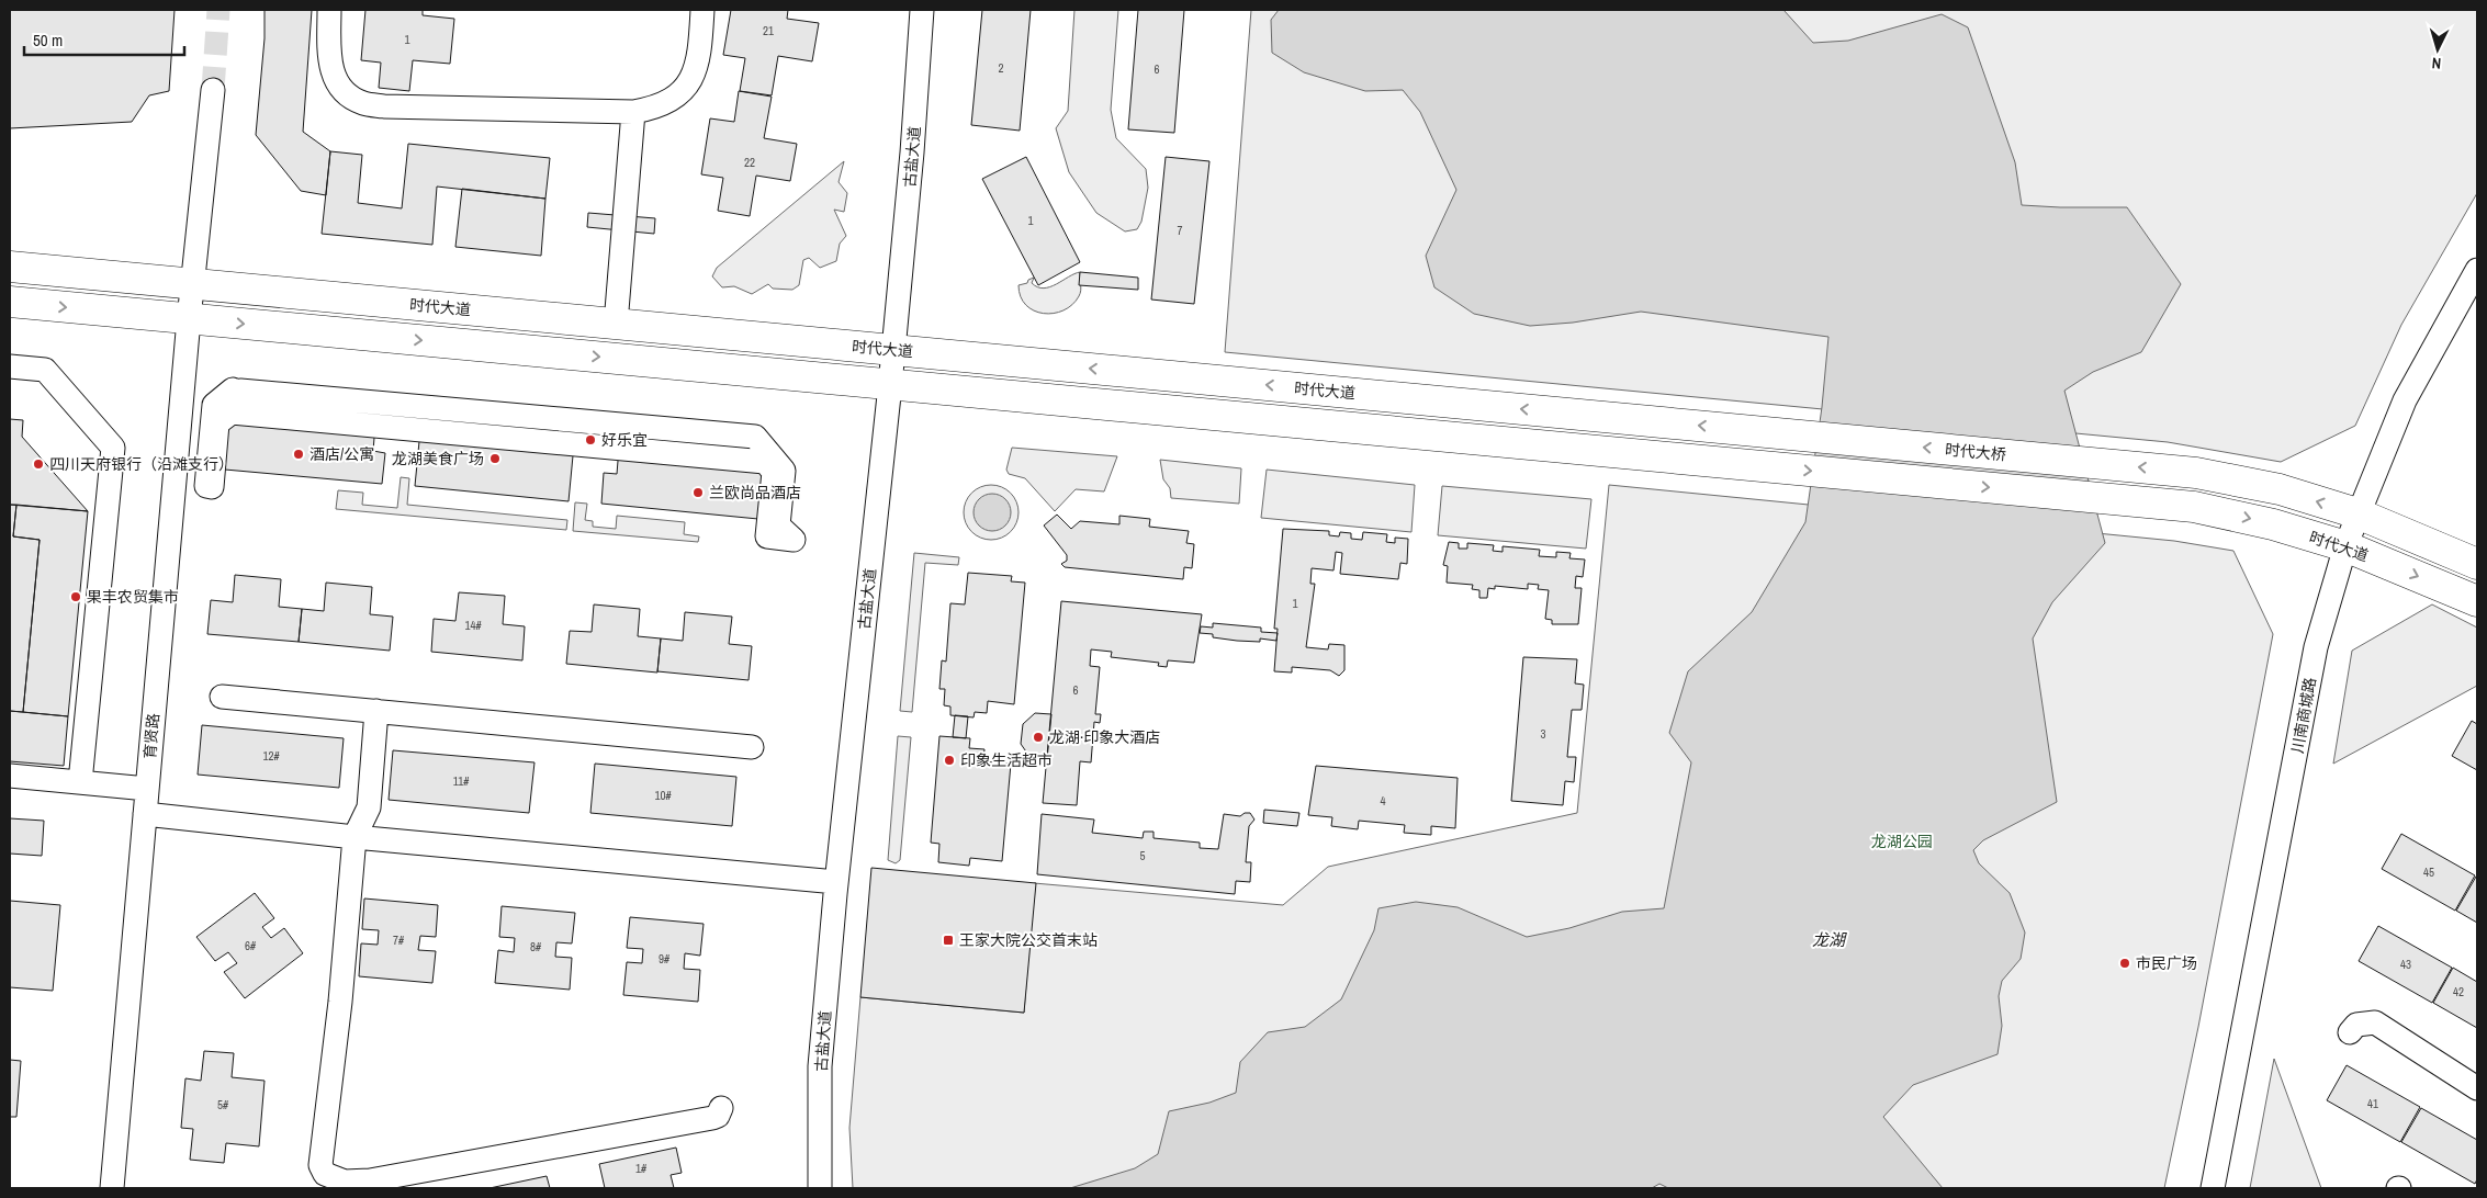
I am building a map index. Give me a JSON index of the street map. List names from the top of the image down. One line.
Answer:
{"streets":{"main road":["时代大道","时代大桥"],"street":["古盐大道","川南商城路","育贤路"]},"crossings":[["古盐大道","时代大道"],["时代大道","时代大桥"],["时代大道","川南商城路"],["时代大道","育贤路"],["时代大桥","川南商城路"]],"one_way":["时代大桥"],"water":["龙湖"],"parks":["龙湖公园"],"places":{"other":["好乐宜","酒店/公寓","龙湖美食广场","四川天府银行（沿滩支行）","兰欧尚品酒店","果丰农贸集市","龙湖·印象大酒店","印象生活超市","市民广场"],"transit":["王家大院公交首末站"]},"house_numbers":["21","1","2","6","22","1","7","1","14#","6","3","12#","11#","10#","4","5","45","7#","6#","8#","9#","43","42","41","5#","1#"],"scale_bar":"50 m","north":"bottom"}
